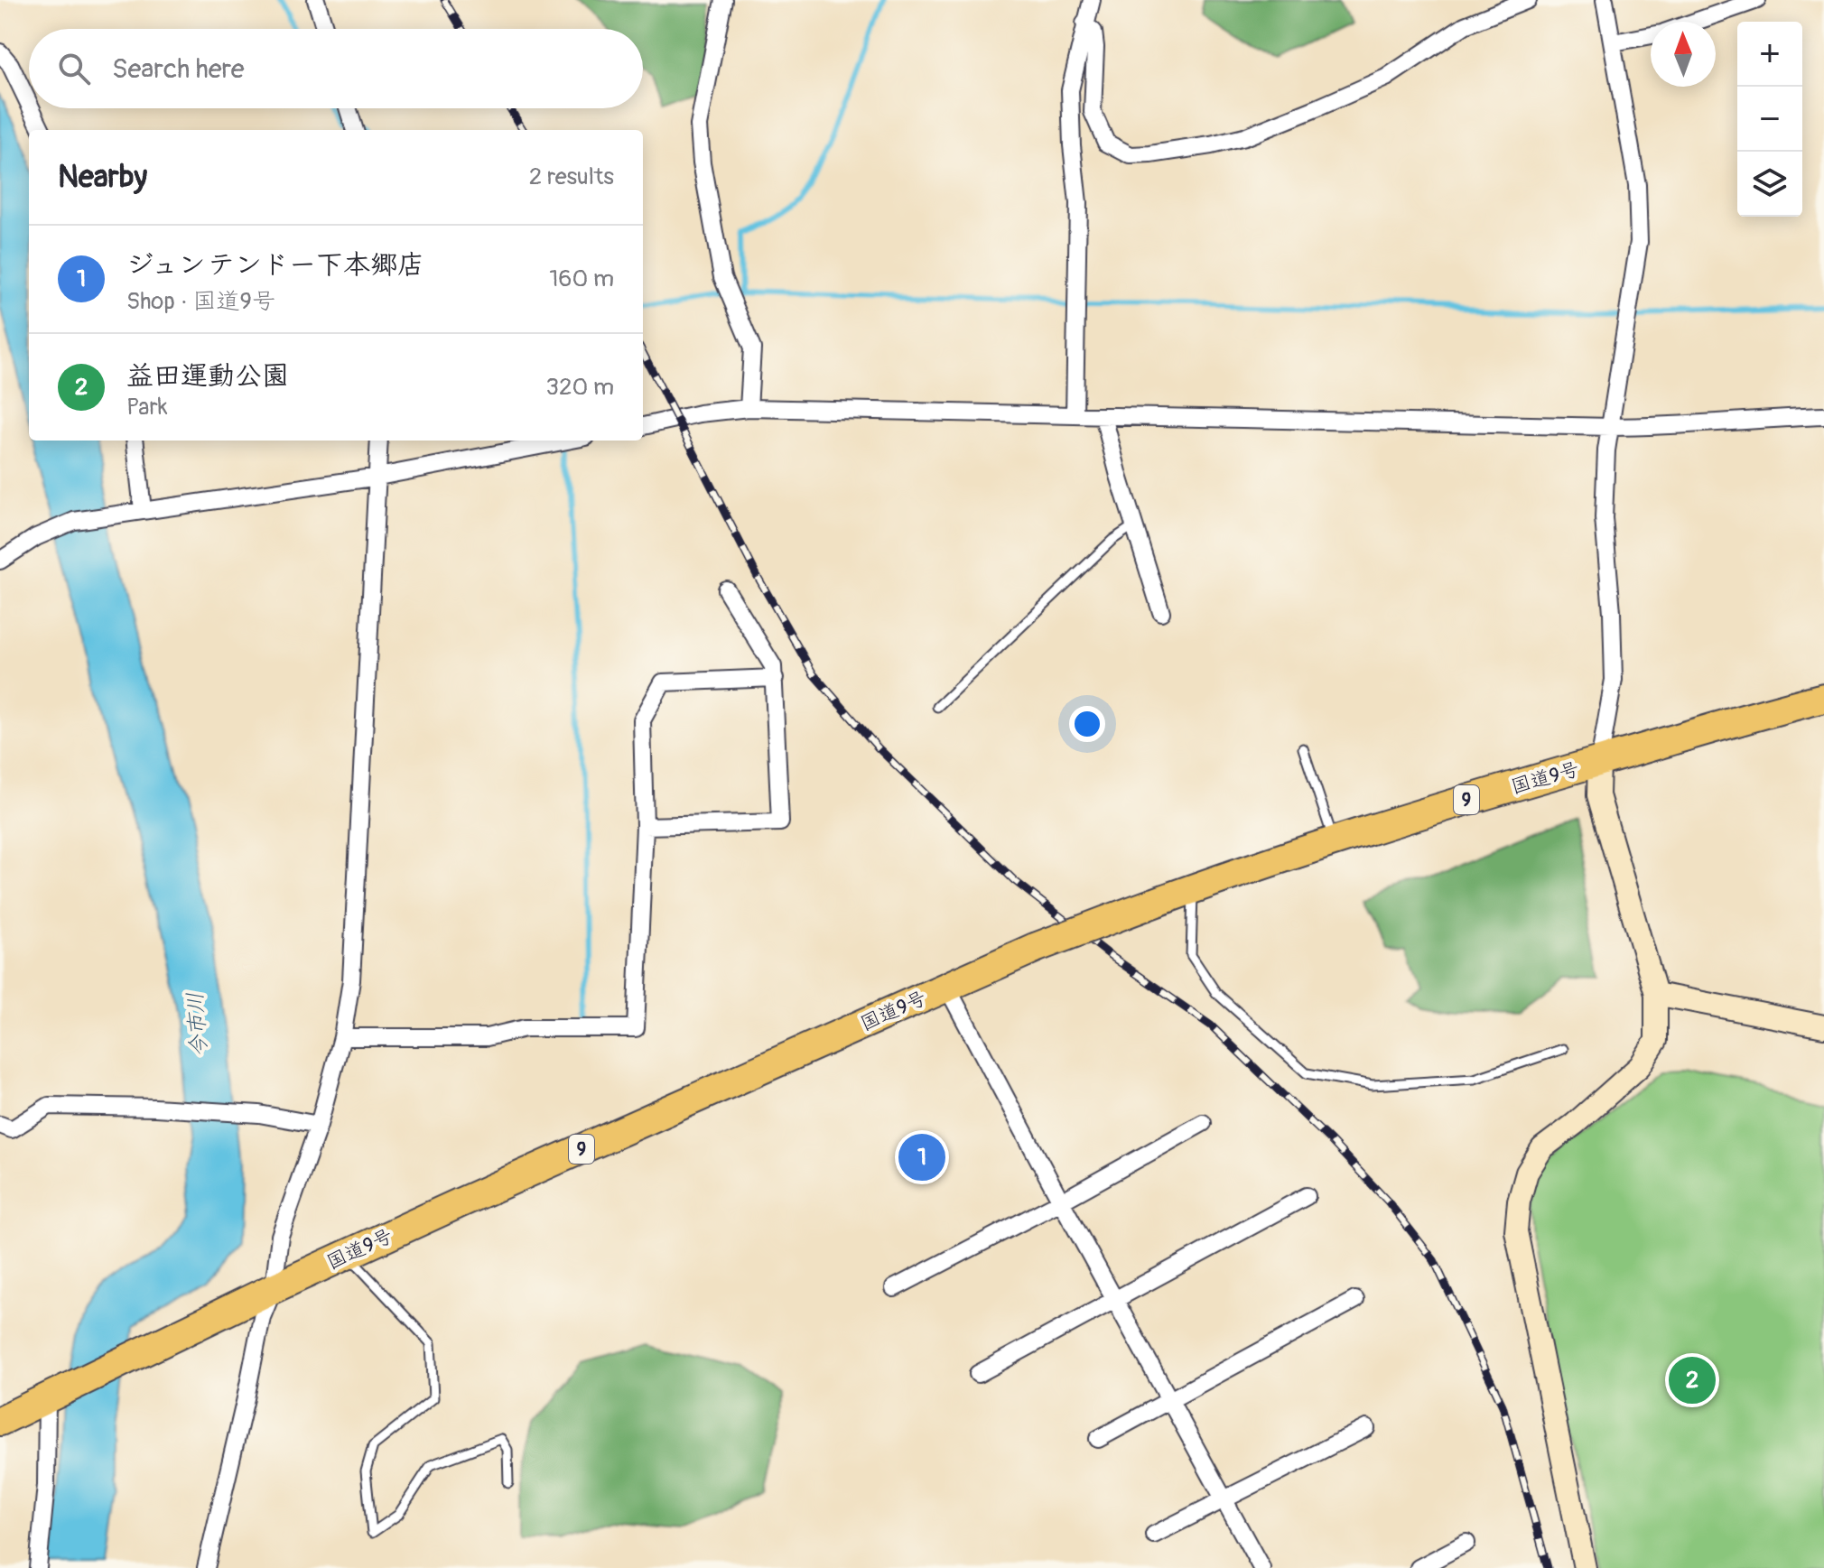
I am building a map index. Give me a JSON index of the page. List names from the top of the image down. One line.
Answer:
{"streets":{"highway":["国道9号","9"]},"water":["今市川"],"north":"top","page":{"map_buttons":["+","−"],"search":"Search here","heading":["Nearby","2 results"],"list":[{"mark":"1","name":"ジュンテンドー下本郷店","note":"Shop · 国道9号","value":"160 m"},{"mark":"2","name":"益田運動公園","note":"Park","value":"320 m"}],"pins":["1","2"]}}
